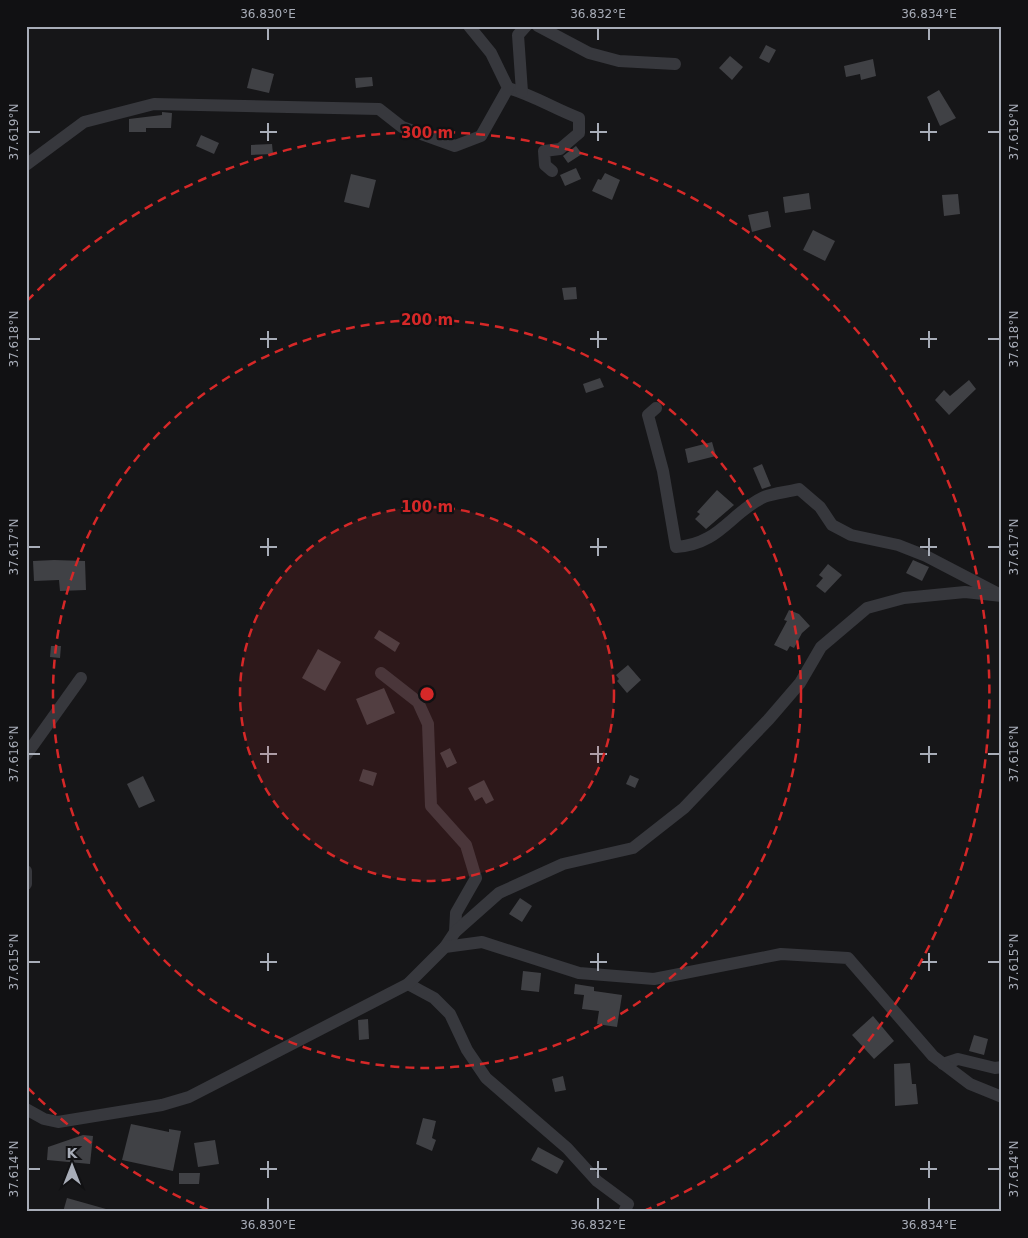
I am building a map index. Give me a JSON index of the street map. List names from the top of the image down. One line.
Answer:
{"north":"top","coordinates":["36.830°E","36.832°E","36.834°E","37.619°N","37.618°N","37.617°N","37.616°N","37.615°N","37.614°N"],"rings":["300 m","200 m","100 m"]}
